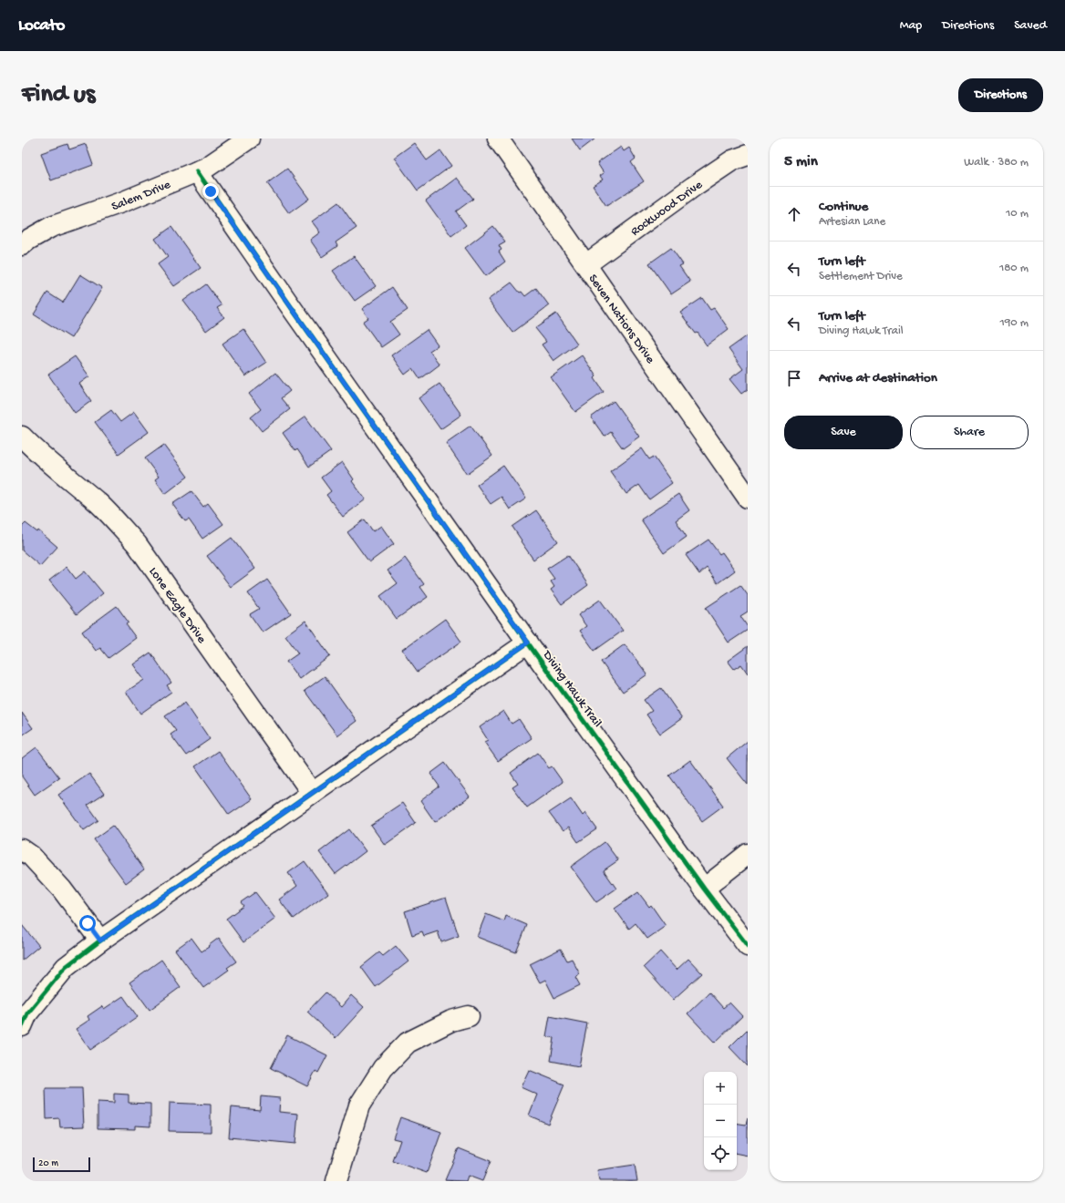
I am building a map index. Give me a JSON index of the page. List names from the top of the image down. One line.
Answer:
{"streets":{"street":["Salem Drive","Rockwood Drive","Seven Nations Drive","Lone Eagle Drive","Diving Hawk Trail"]},"crossings":[["Salem Drive","Diving Hawk Trail"],["Rockwood Drive","Seven Nations Drive"]],"scale_bar":"20 m","page":{"header":"Locato","nav":["Map","Directions","Saved"],"buttons":["Directions",["Save","Share"]],"title":"Find us","heading":["5 min","Walk · 380 m"],"list":[["Continue","Artesian Lane","10 m"],["Turn left","Settlement Drive","180 m"],["Turn left","Diving Hawk Trail","190 m"],"Arrive at destination"],"map_buttons":["+","−"],"scale":"20 m"}}
